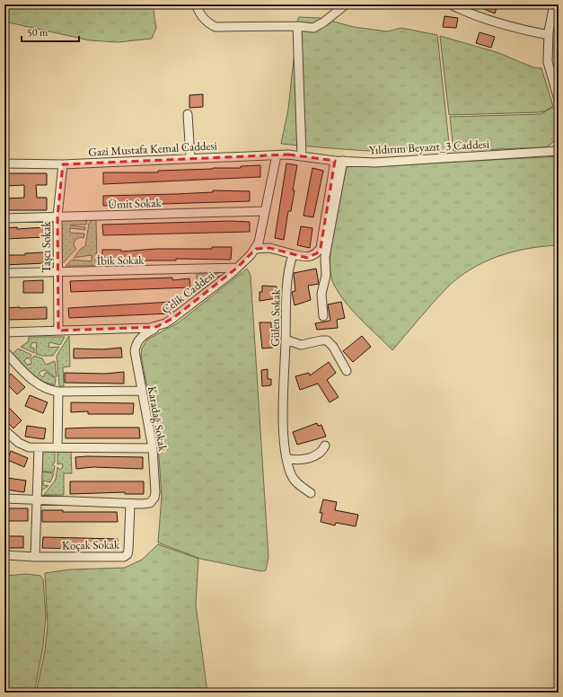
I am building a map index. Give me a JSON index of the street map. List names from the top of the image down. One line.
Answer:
{"streets":{"street":["Yıldırım Beyazıt_3 Caddesi","Gazi Mustafa Kemal Caddesi","Ümit Sokak","Taşcı Sokak","İbik Sokak","Çelik Caddesi","Gülen Sokak","Karadağ Sokak","Koçak Sokak"]},"crossings":[["Yıldırım Beyazıt_3 Caddesi","Gazi Mustafa Kemal Caddesi"],["Gazi Mustafa Kemal Caddesi","Taşcı Sokak"],["Ümit Sokak","Taşcı Sokak"],["Taşcı Sokak","İbik Sokak"],["Taşcı Sokak","Çelik Caddesi"],["İbik Sokak","Çelik Caddesi"],["Çelik Caddesi","Karadağ Sokak"],["Karadağ Sokak","Koçak Sokak"]],"scale_bar":"50 m"}
